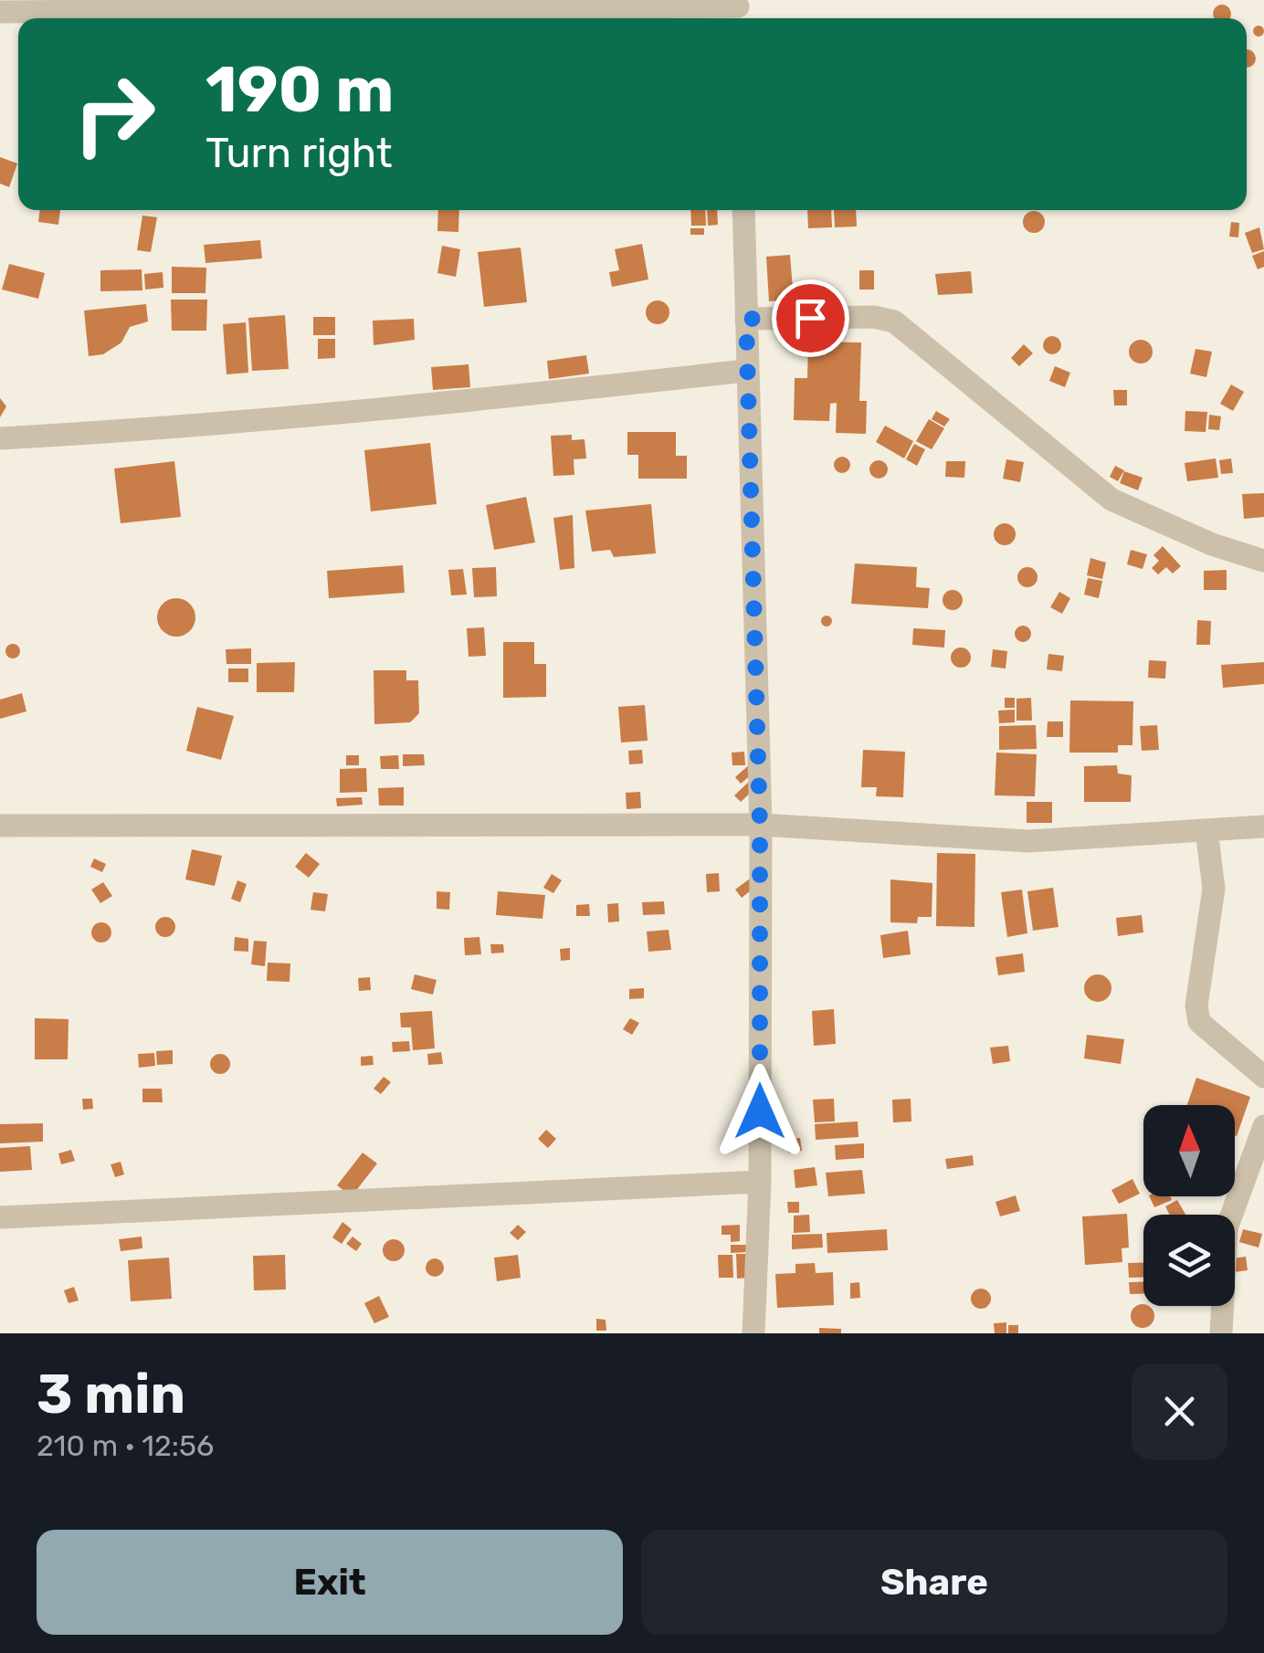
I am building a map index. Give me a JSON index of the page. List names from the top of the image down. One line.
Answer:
{"north":"top","page":{"turn":["190 m","Turn right"],"heading":["3 min","210 m · 12:56"],"buttons":["Exit","Share"]}}
